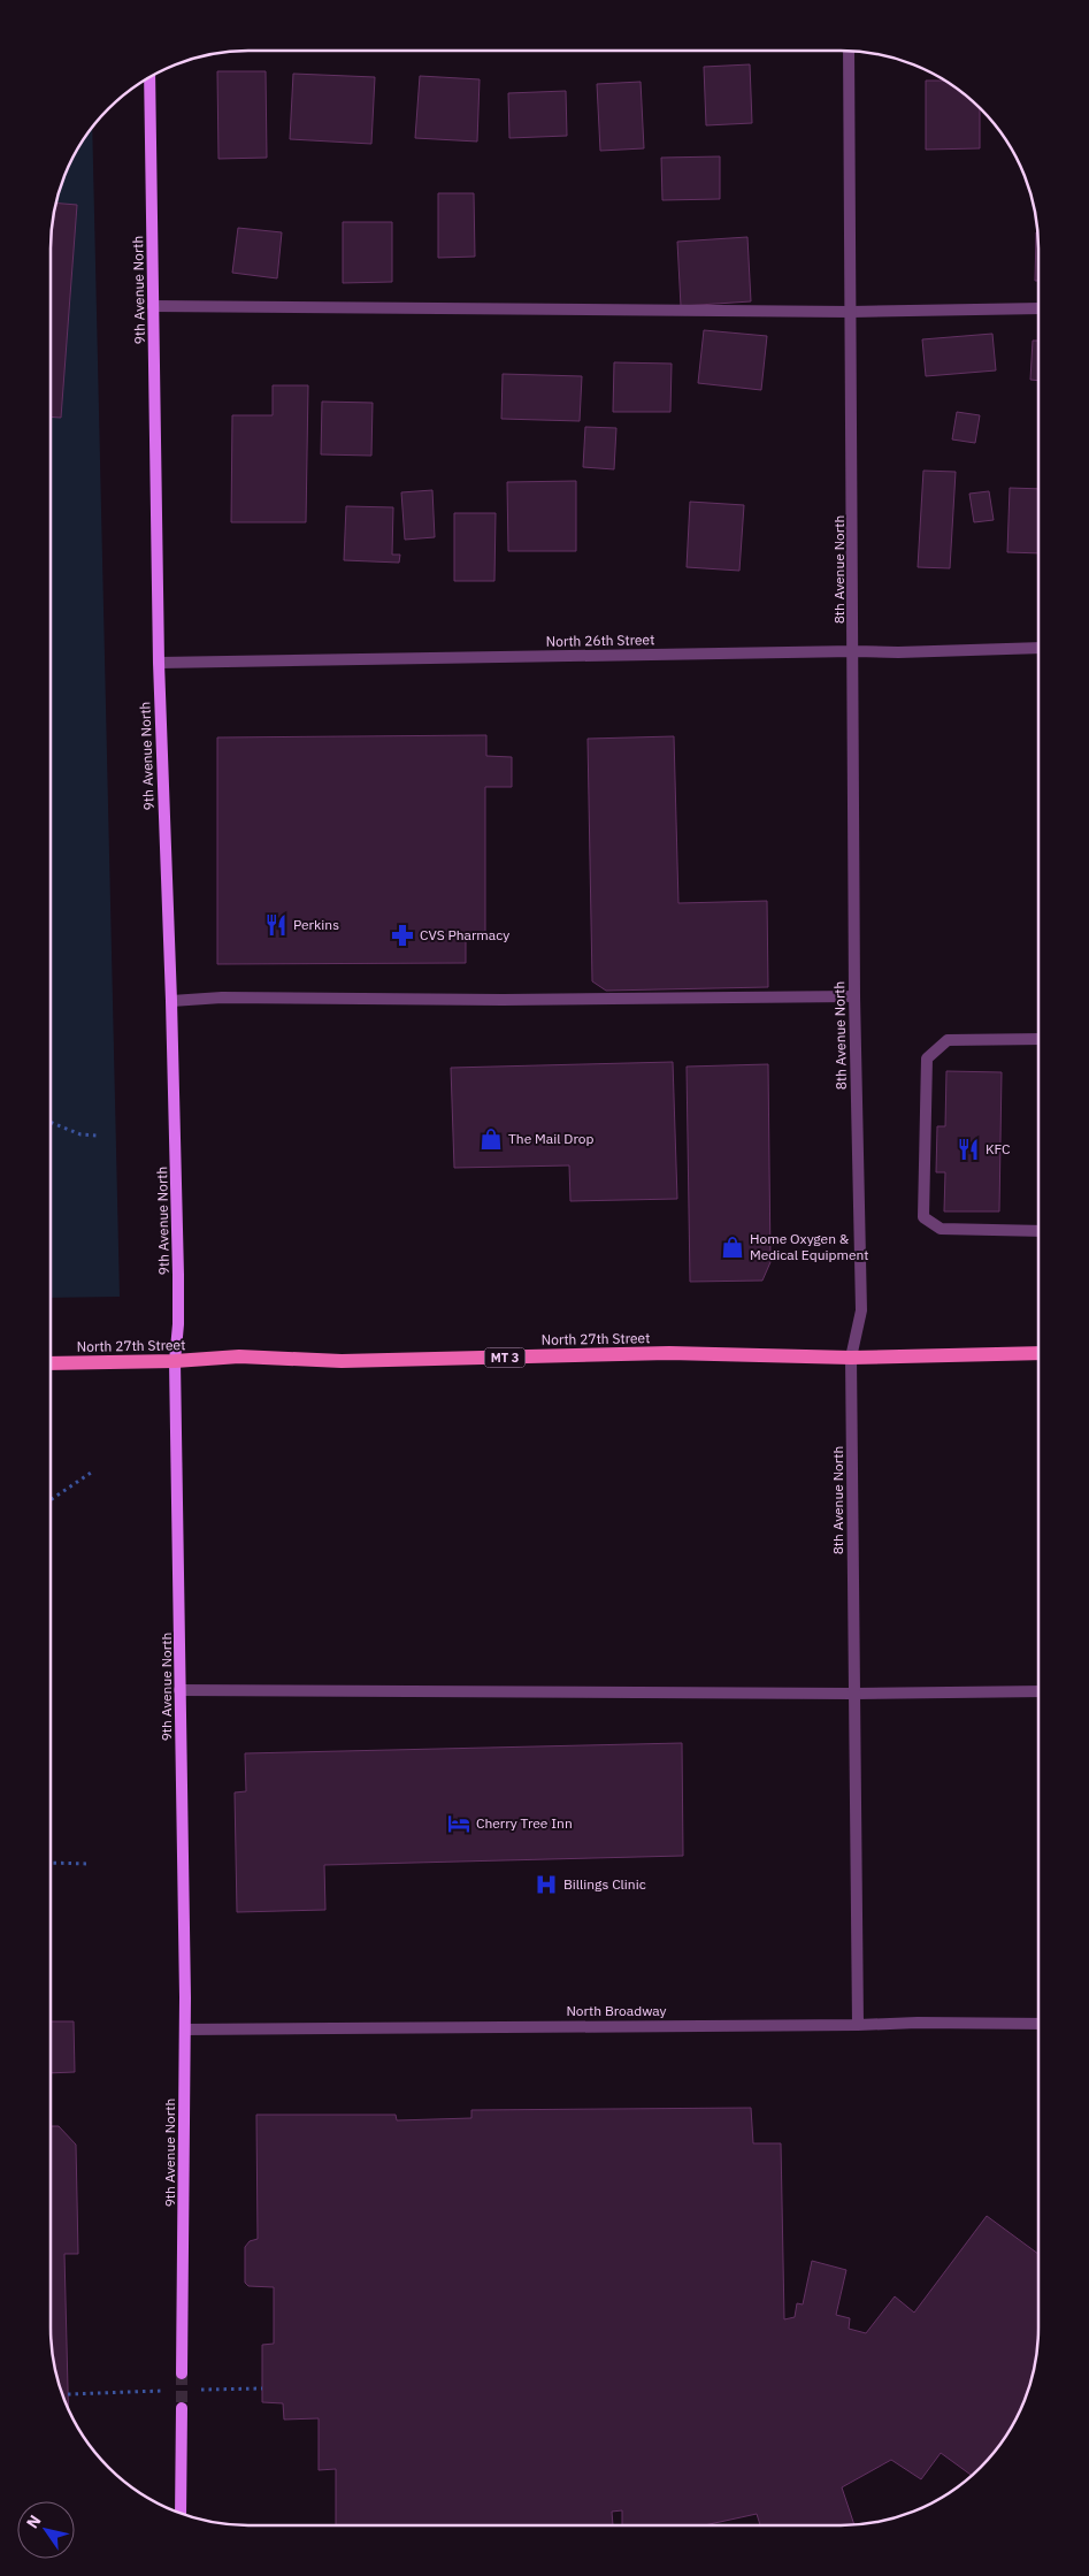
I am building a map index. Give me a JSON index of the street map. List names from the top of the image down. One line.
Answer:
{"streets":{"main road":["North 27th Street","MT 3"],"street":["9th Avenue North","8th Avenue North","North 26th Street","North Broadway"]},"crossings":[["9th Avenue North","North 26th Street"],["9th Avenue North","North 27th Street"],["9th Avenue North","North Broadway"],["8th Avenue North","North 26th Street"],["8th Avenue North","North 27th Street"],["8th Avenue North","North Broadway"]],"places":{"restaurant":["Perkins","KFC"],"pharmacy":["CVS Pharmacy"],"shop":["The Mail Drop","Home Oxygen & Medical Equipment"],"hotel":["Cherry Tree Inn"],"hospital":["Billings Clinic"]},"north":"top left"}
